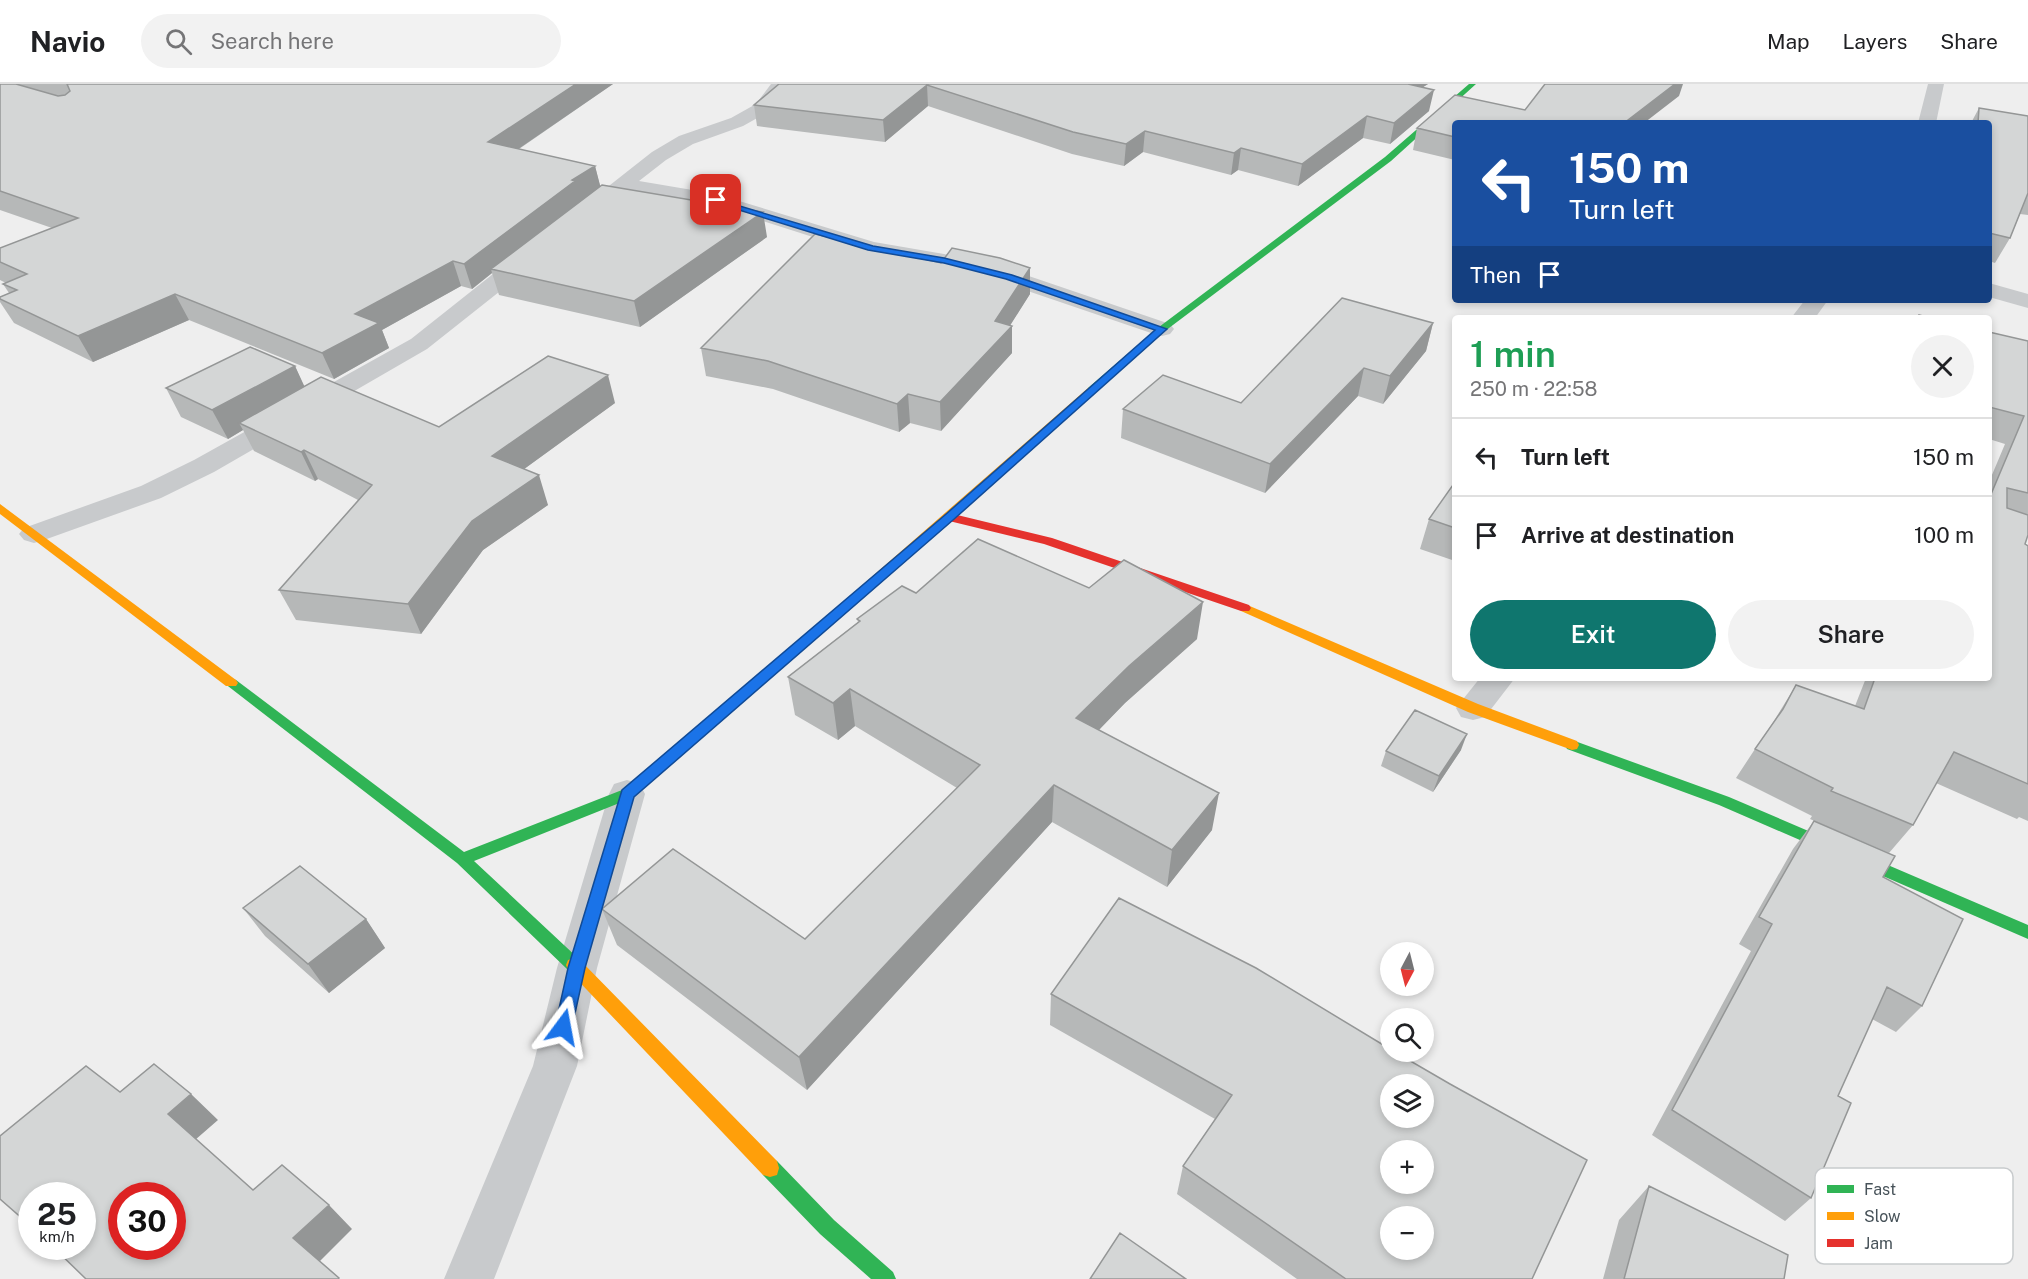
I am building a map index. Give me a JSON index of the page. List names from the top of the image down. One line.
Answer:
{"legend":["Fast","Slow","Jam"],"north":"bottom","page":{"header":"Navio","search":"Search here","nav":["Map","Layers","Share"],"turn":["150 m","Turn left"],"then":"Then","heading":["1 min","250 m · 22:58"],"list":[{"name":"Turn left","value":"150 m"},{"name":"Arrive at destination","value":"100 m"}],"buttons":["Exit","Share"],"map_buttons":["+","−"],"speed":"25 km/h","limit":"30"}}
